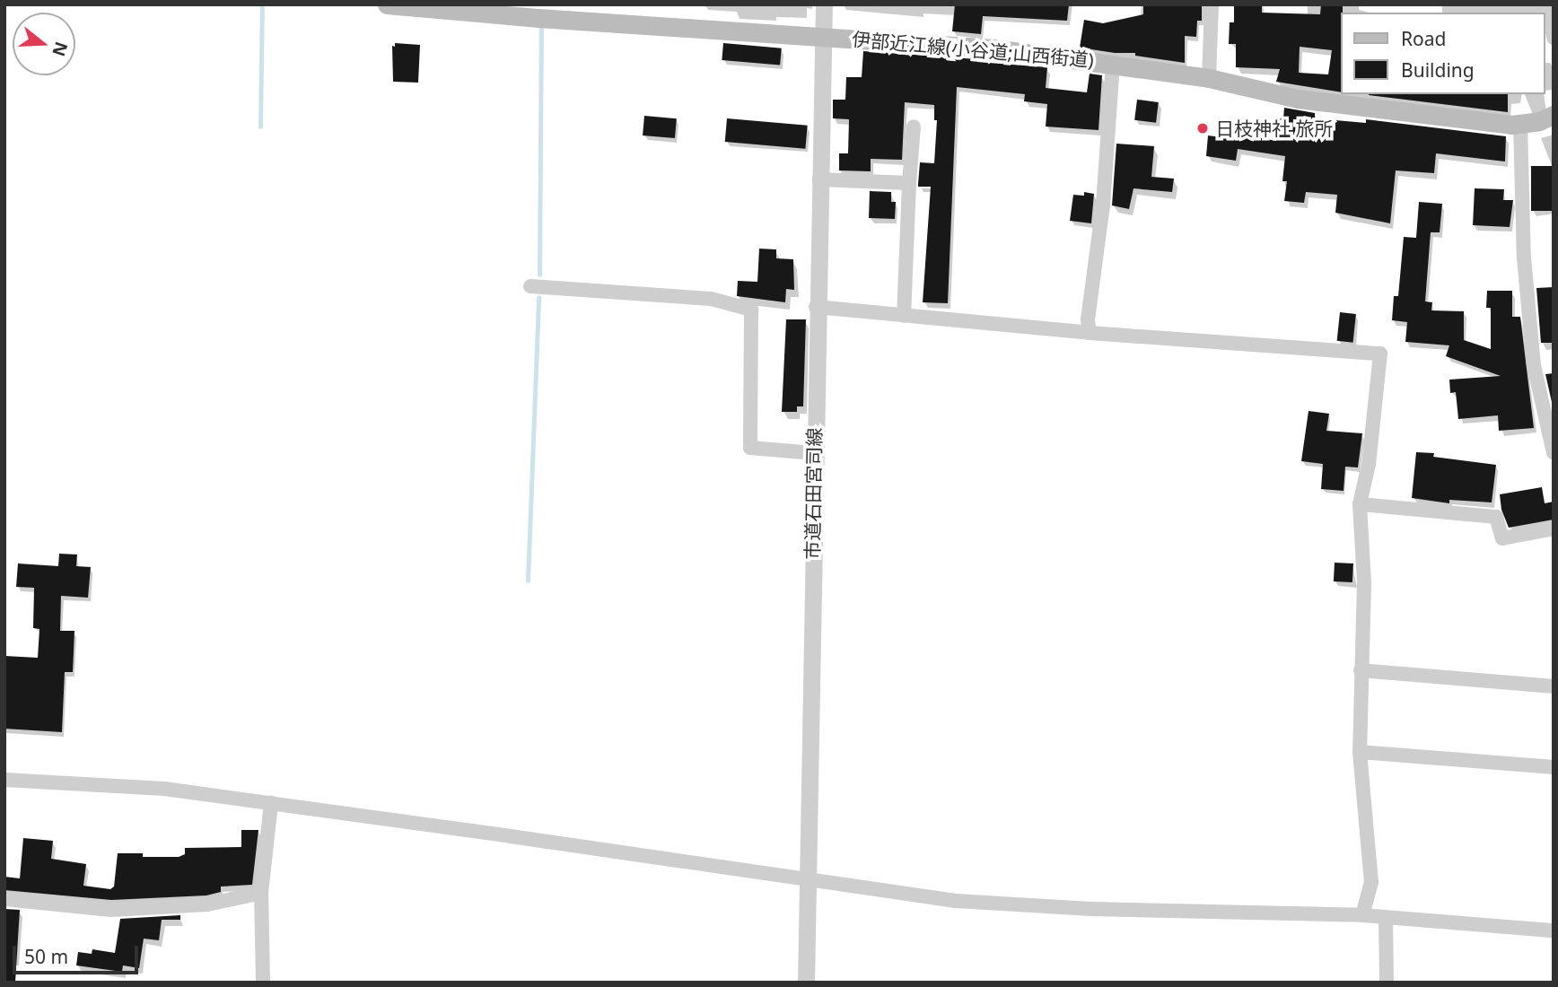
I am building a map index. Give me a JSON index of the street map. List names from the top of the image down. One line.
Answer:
{"streets":{"main road":["伊部近江線(小谷道;山西街道)"],"street":["市道石田宮司線"]},"crossings":[["伊部近江線(小谷道;山西街道)","市道石田宮司線"]],"places":["日枝神社 旅所"],"legend":["Road","Building"],"scale_bar":"50 m","north":"right"}
